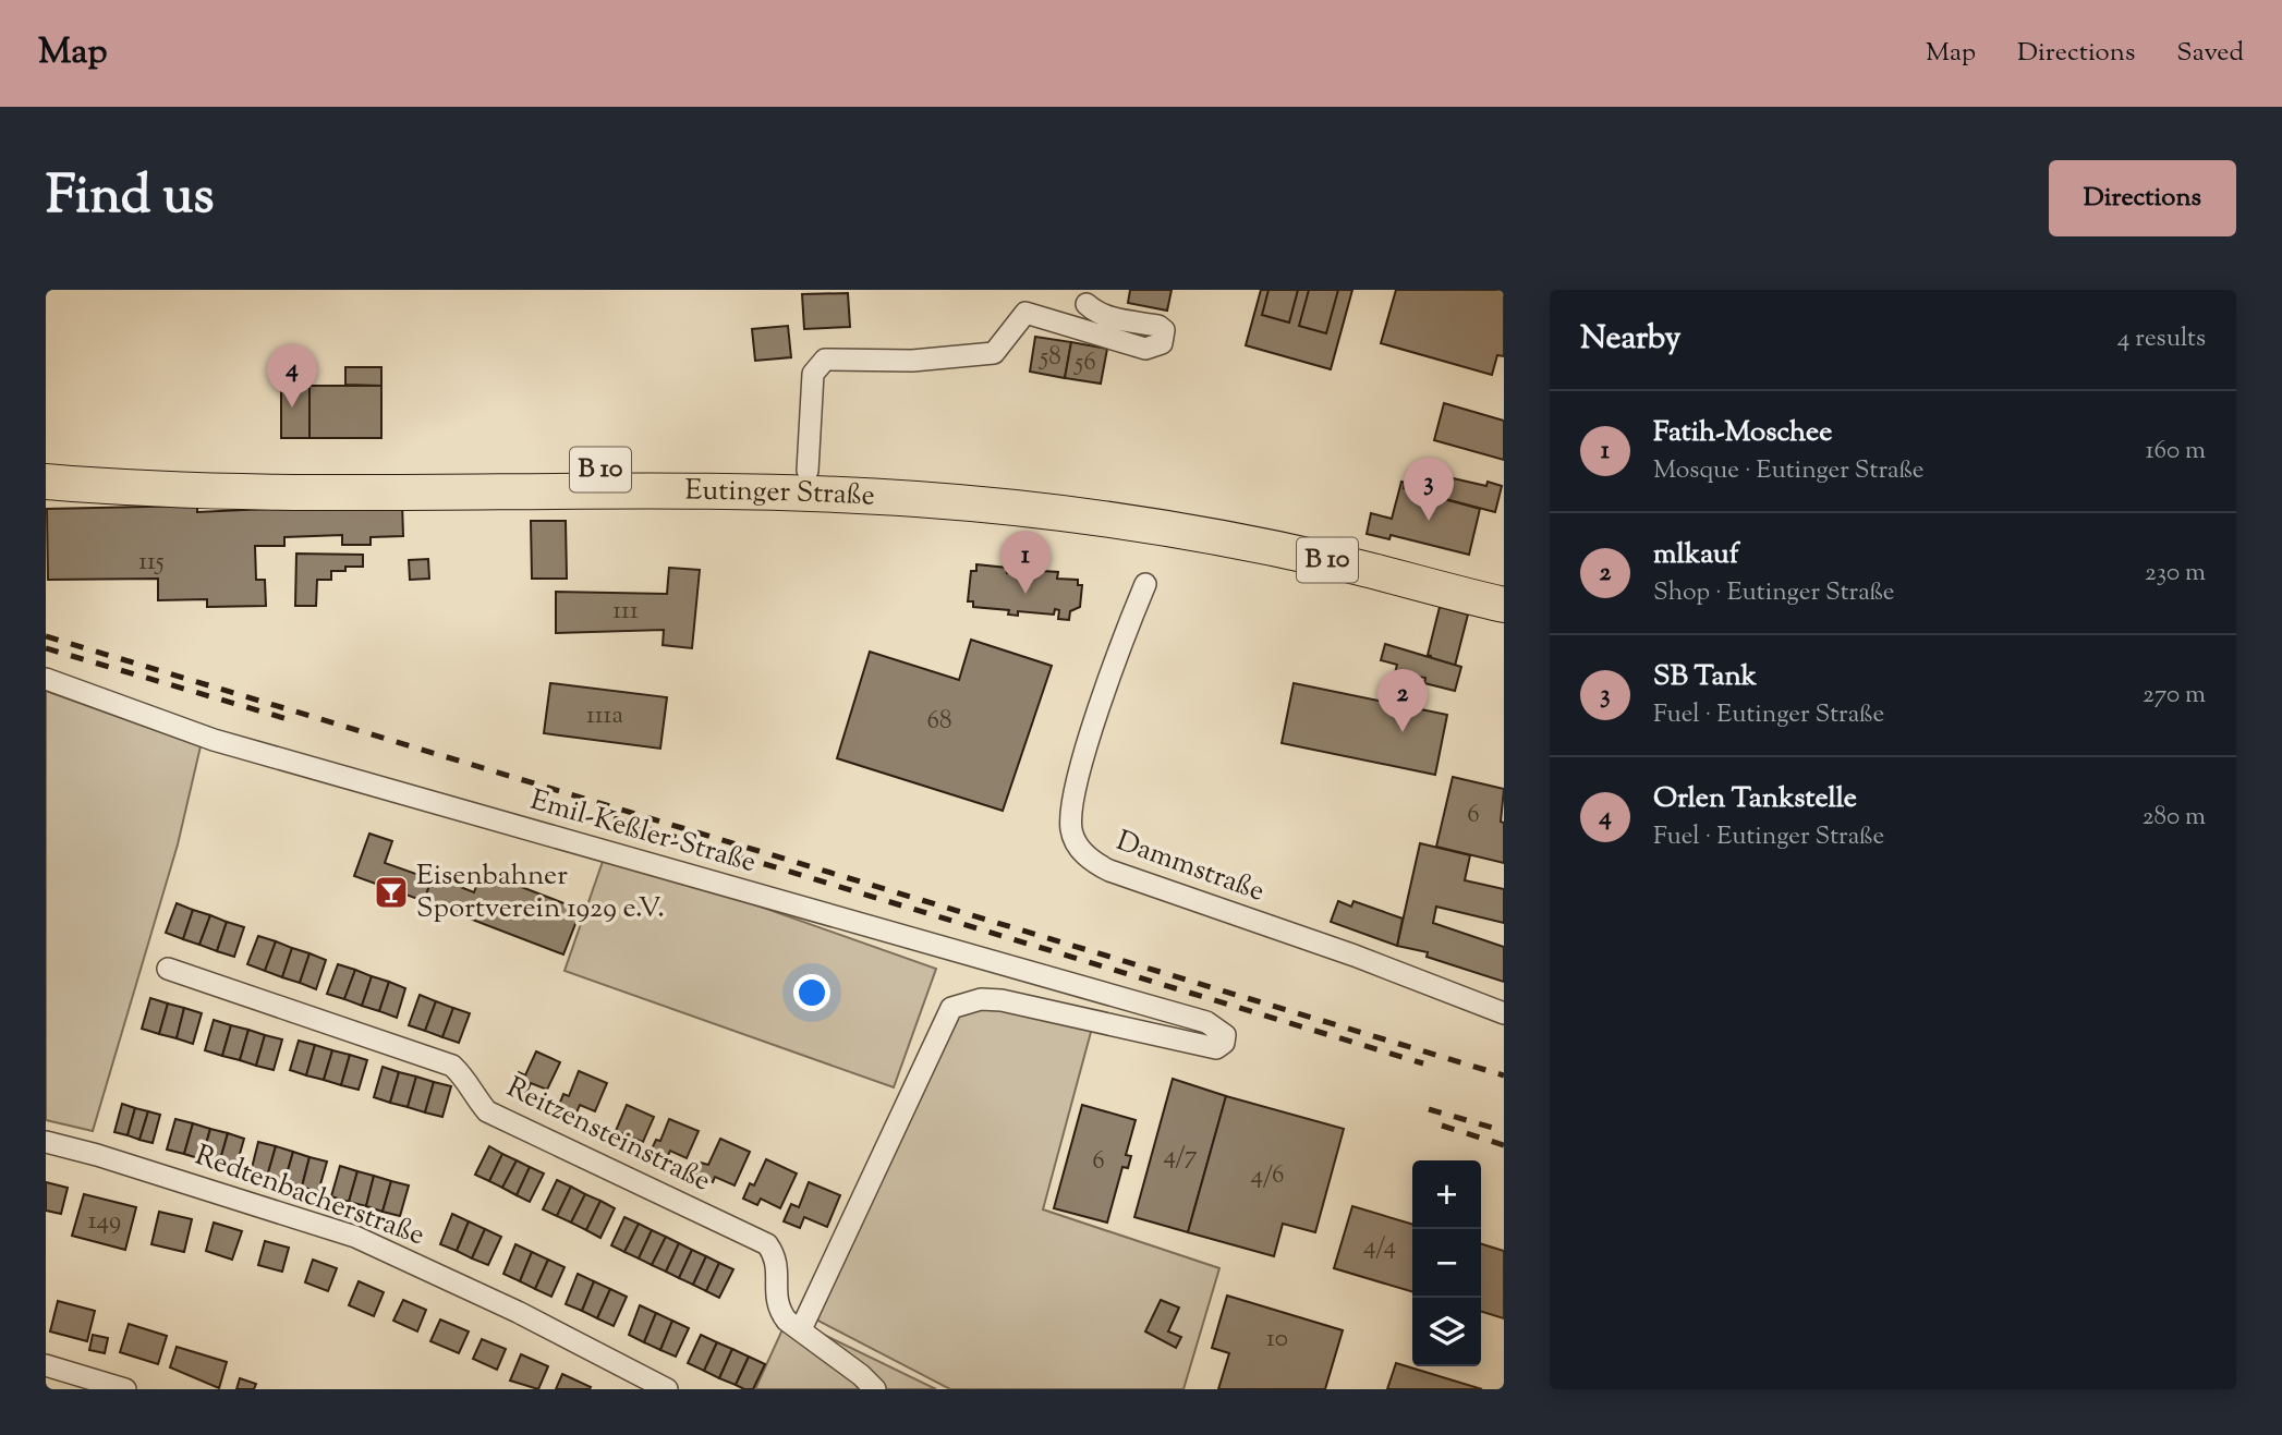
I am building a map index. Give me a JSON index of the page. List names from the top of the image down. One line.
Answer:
{"streets":{"main road":["B 10","Eutinger Straße"],"street":["Emil-Keßler-Straße","Dammstraße","Reitzensteinstraße","Redtenbacherstraße"]},"crossings":[["Emil-Keßler-Straße","Reitzensteinstraße"]],"places":{"bar":["Eisenbahner Sportverein 1929 e.V."]},"house_numbers":["58","56","115","111","111a","68","6","4/7","6","4/6","149","4/4","10"],"page":{"header":"Map","nav":["Map","Directions","Saved"],"title":"Find us","buttons":"Directions","heading":["Nearby","4 results"],"pins":["4","3","1","2"],"list":[{"mark":"1","name":"Fatih-Moschee","note":"Mosque · Eutinger Straße","value":"160 m"},{"mark":"2","name":"mlkauf","note":"Shop · Eutinger Straße","value":"230 m"},{"mark":"3","name":"SB Tank","note":"Fuel · Eutinger Straße","value":"270 m"},{"mark":"4","name":"Orlen Tankstelle","note":"Fuel · Eutinger Straße","value":"280 m"}],"map_buttons":["+","−"]}}
